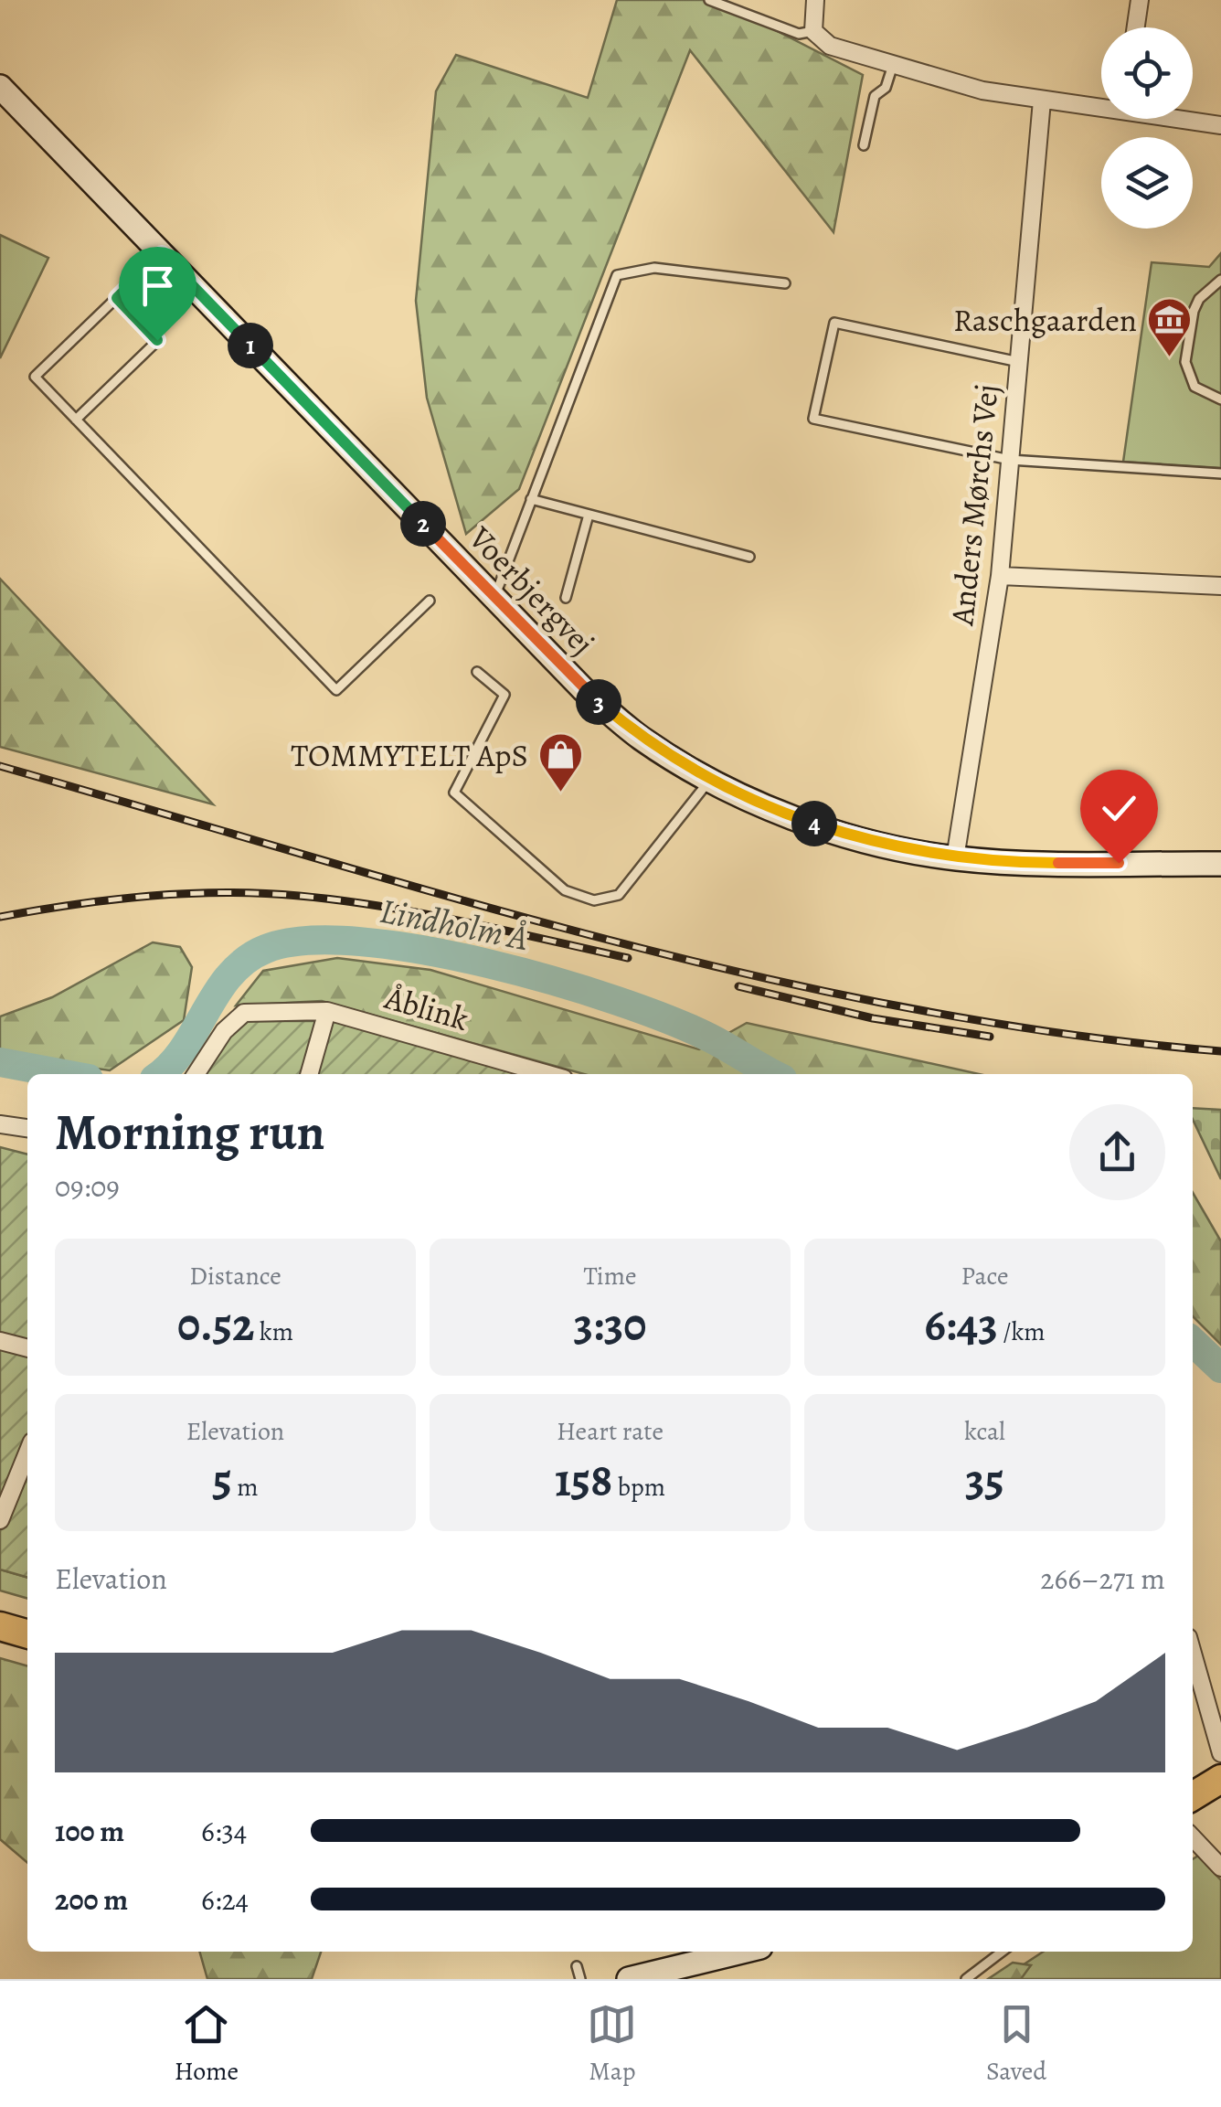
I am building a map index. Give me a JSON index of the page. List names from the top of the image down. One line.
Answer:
{"streets":{"street":["Anders Mørchs Vej","Voerbjergvej","Åblink"]},"crossings":[["Anders Mørchs Vej","Voerbjergvej"]],"water":["Lindholm Å"],"places":{"museum":["Raschgaarden"],"shop":["TOMMYTELT ApS"]},"page":{"pins":["1","2","3","4"],"heading":["Morning run","09:09"],"stats":[["Distance","0.52 km"],["Time","3:30"],["Pace","6:43 /km"],["Elevation","5 m"],["Heart rate","158 bpm"],["kcal","35"]],"chart":["Elevation","266–271 m"],"list":[{"name":"100 m","note":"6:34"},{"name":"200 m","note":"6:24"}],"tabs":["Home","Map","Saved"]}}
